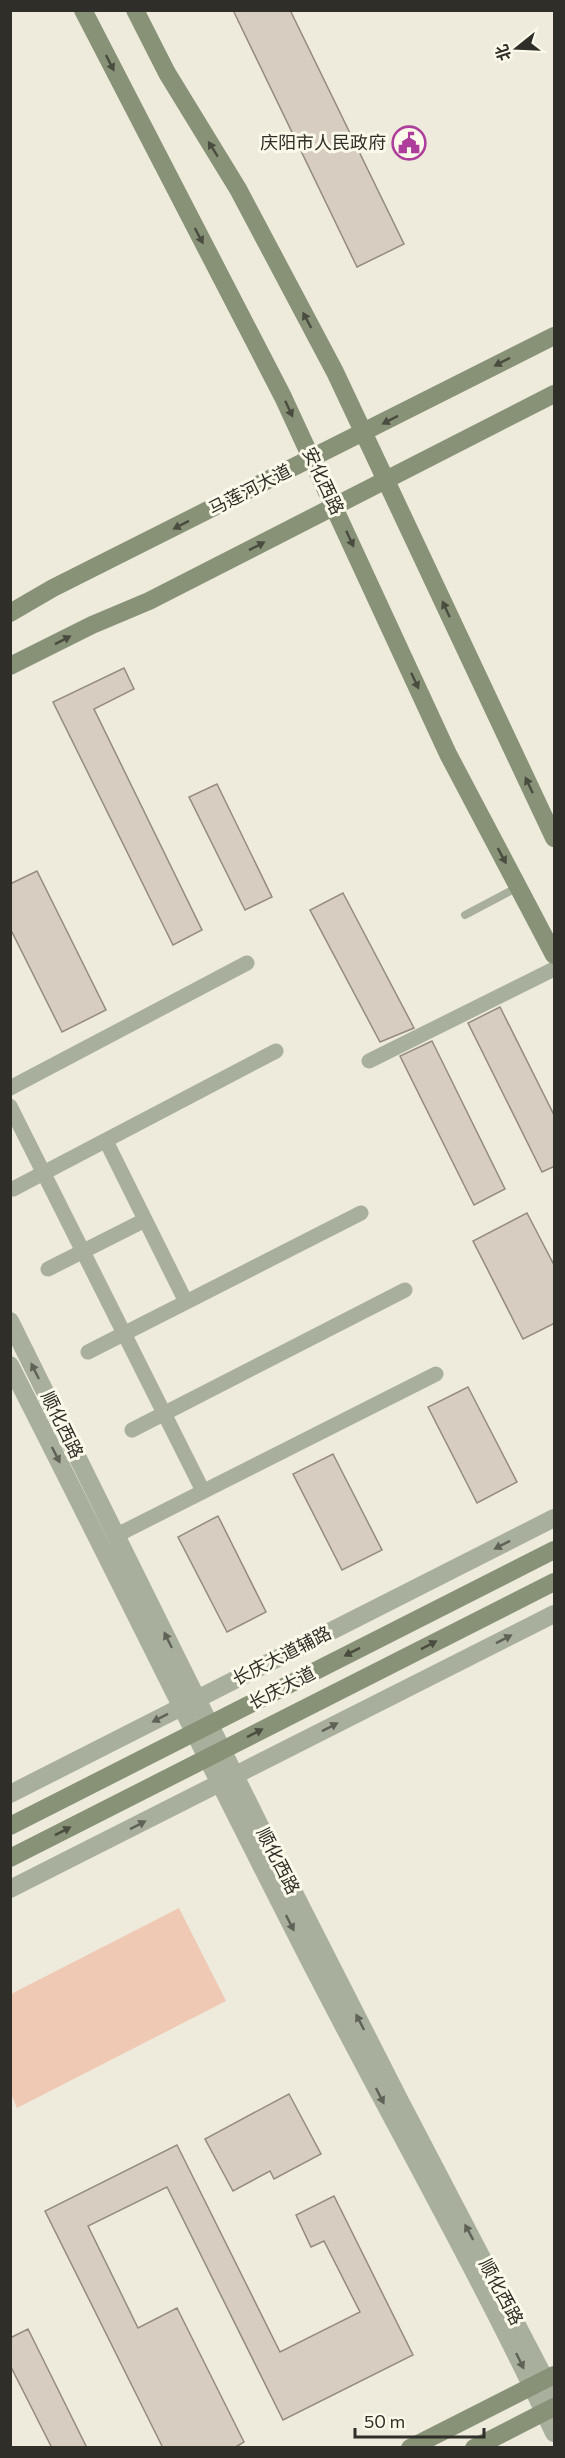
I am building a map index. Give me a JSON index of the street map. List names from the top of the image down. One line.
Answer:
{"streets":{"main road":["安化西路","马莲河大道","长庆大道"],"street":["顺化西路","长庆大道辅路"]},"crossings":[["安化西路","马莲河大道"],["顺化西路","长庆大道辅路"],["顺化西路","长庆大道"]],"places":{"public building":["庆阳市人民政府"]},"scale_bar":"50 m","north":"left"}
